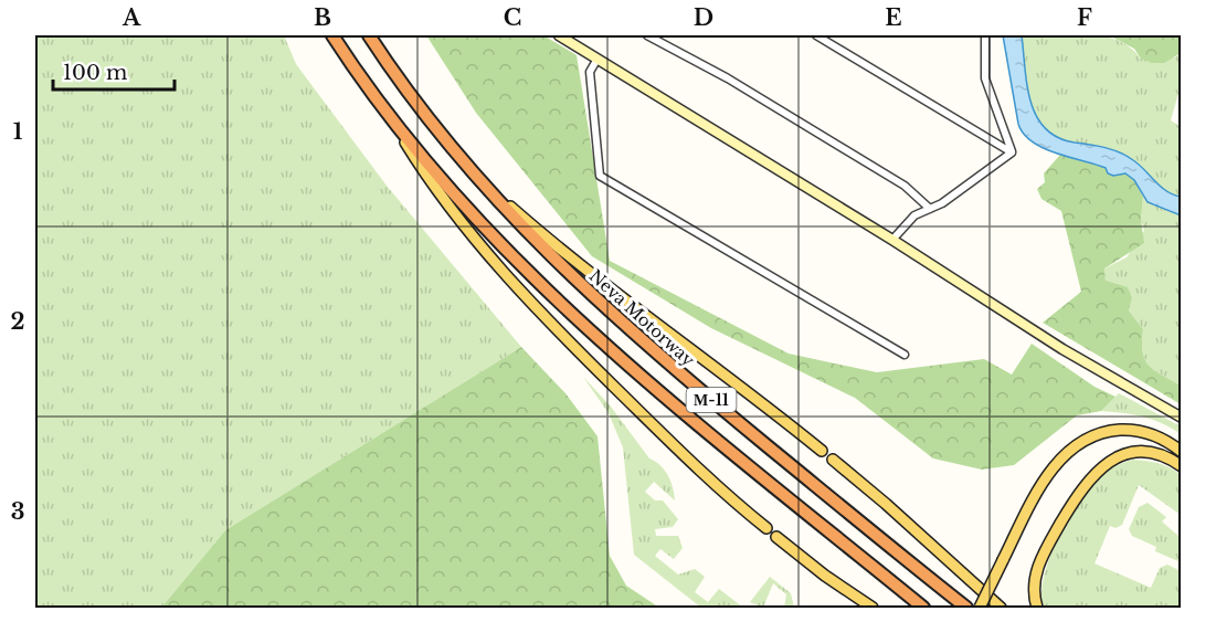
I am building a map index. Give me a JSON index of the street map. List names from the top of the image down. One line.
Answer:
{"streets":{"highway":["Neva Motorway","М-11"]},"crossings":[["Neva Motorway","М-11"]],"scale_bar":"100 m","grid":{"columns":["A","B","C","D","E","F"],"rows":["1","2","3"]}}
